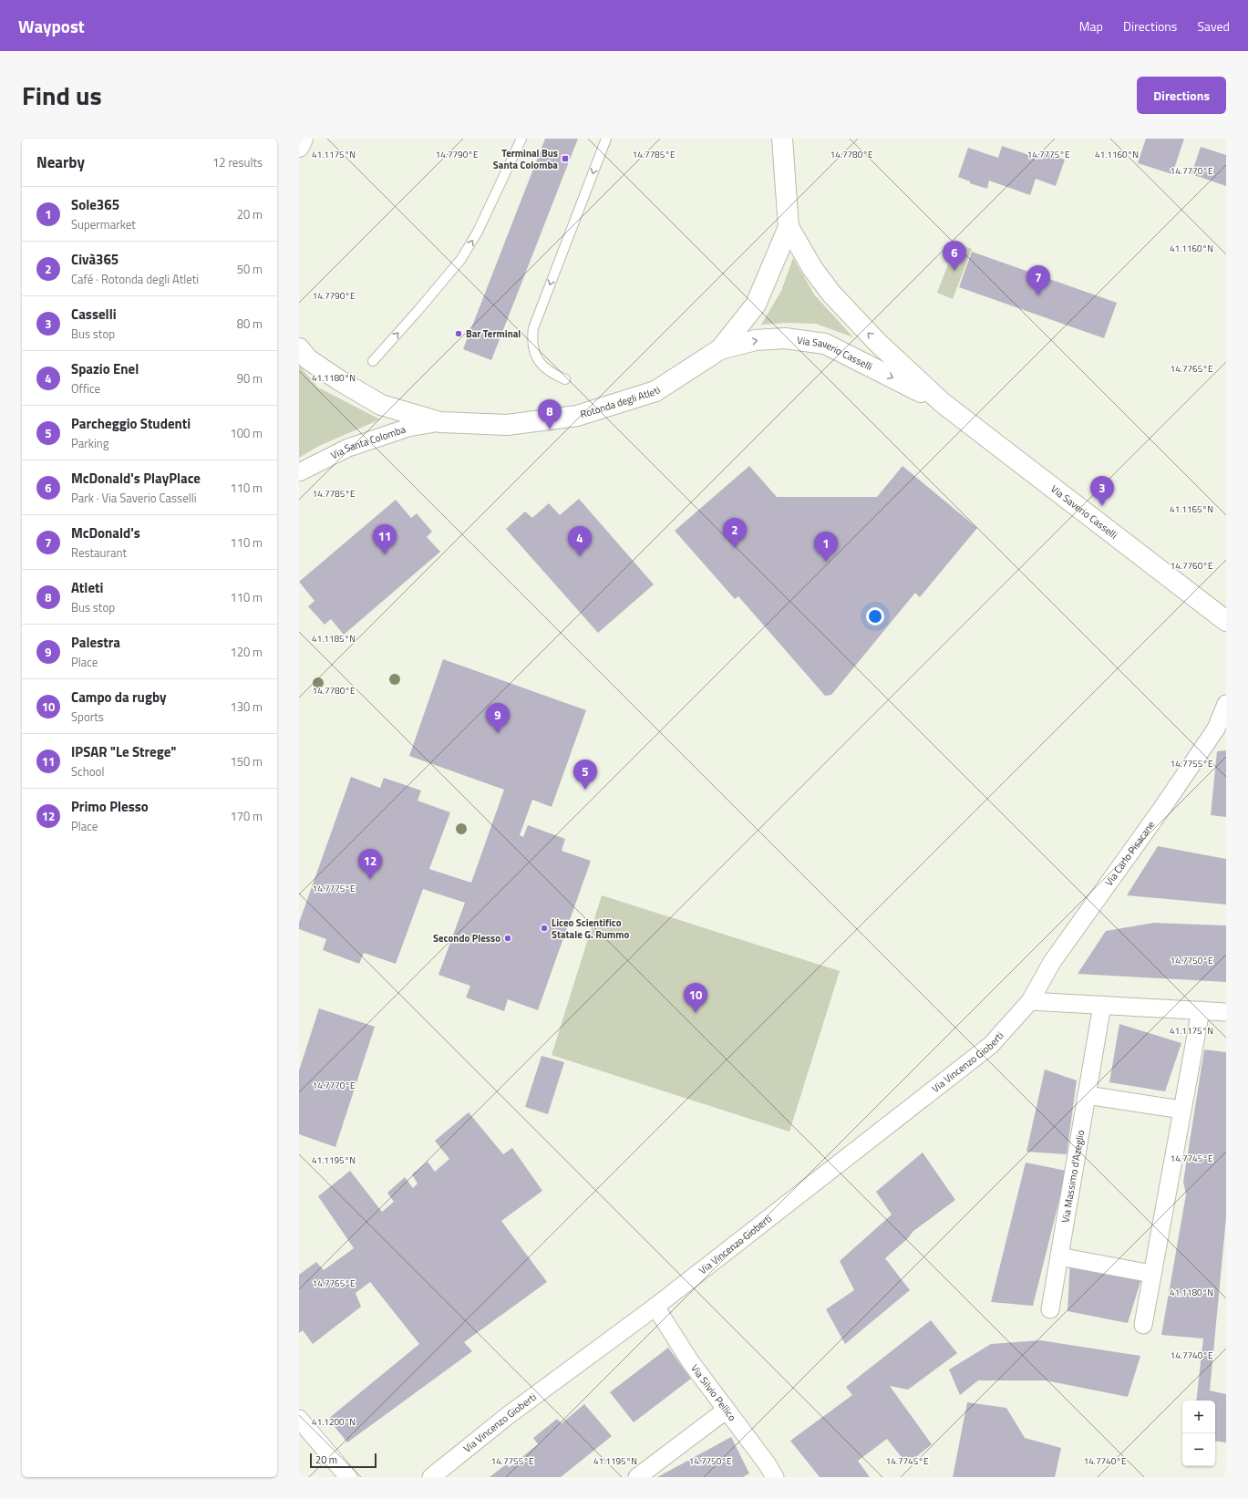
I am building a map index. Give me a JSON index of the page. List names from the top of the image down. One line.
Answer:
{"streets":{"main road":["Via Saverio Casselli","Rotonda degli Atleti"],"street":["Via Santa Colomba","Via Carlo Pisacane","Via Vincenzo Gioberti","Via Massimo d'Azeglio","Via Silvio Pellico"]},"crossings":[["Via Saverio Casselli","Rotonda degli Atleti"],["Rotonda degli Atleti","Via Santa Colomba"],["Via Carlo Pisacane","Via Vincenzo Gioberti"],["Via Vincenzo Gioberti","Via Silvio Pellico"]],"places":{"transit":["Terminal Bus Santa Colomba"],"other":["Bar Terminal","Liceo Scientifico Statale G. Rummo","Secondo Plesso"]},"scale_bar":"20 m","page":{"header":"Waypost","nav":["Map","Directions","Saved"],"title":"Find us","buttons":"Directions","heading":["Nearby","12 results"],"list":[{"mark":"1","name":"Sole365","note":"Supermarket","value":"20 m"},{"mark":"2","name":"Civà365","note":"Café · Rotonda degli Atleti","value":"50 m"},{"mark":"3","name":"Casselli","note":"Bus stop","value":"80 m"},{"mark":"4","name":"Spazio Enel","note":"Office","value":"90 m"},{"mark":"5","name":"Parcheggio Studenti","note":"Parking","value":"100 m"},{"mark":"6","name":"McDonald's PlayPlace","note":"Park · Via Saverio Casselli","value":"110 m"},{"mark":"7","name":"McDonald's","note":"Restaurant","value":"110 m"},{"mark":"8","name":"Atleti","note":"Bus stop","value":"110 m"},{"mark":"9","name":"Palestra","note":"Place","value":"120 m"},{"mark":"10","name":"Campo da rugby","note":"Sports","value":"130 m"},{"mark":"11","name":"IPSAR \"Le Strege\"","note":"School","value":"150 m"},{"mark":"12","name":"Primo Plesso","note":"Place","value":"170 m"}],"pins":["6","7","8","3","2","11","4","1","9","5","12","10"],"map_buttons":["+","−"],"scale":"20 m"},"coordinates":["41.1175°N","14.7790°E","14.7785°E","14.7780°E","14.7775°E","41.1160°N","14.7770°E","14.7765°E","41.1180°N","41.1165°N","14.7760°E","41.1185°N","14.7755°E","14.7750°E","14.7745°E","41.1195°N","14.7740°E","41.1200°N"]}
